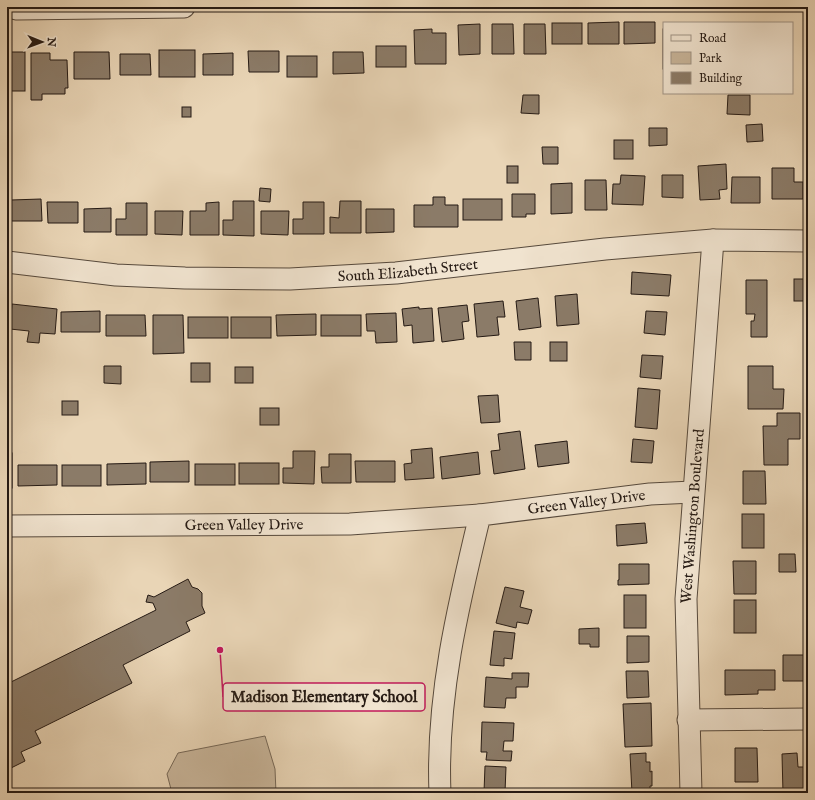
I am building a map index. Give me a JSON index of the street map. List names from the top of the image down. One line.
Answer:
{"streets":{"street":["South Elizabeth Street","Green Valley Drive","West Washington Boulevard"]},"crossings":[["South Elizabeth Street","West Washington Boulevard"],["Green Valley Drive","West Washington Boulevard"]],"places":["Madison Elementary School"],"legend":["Road","Park","Building"],"north":"right"}
